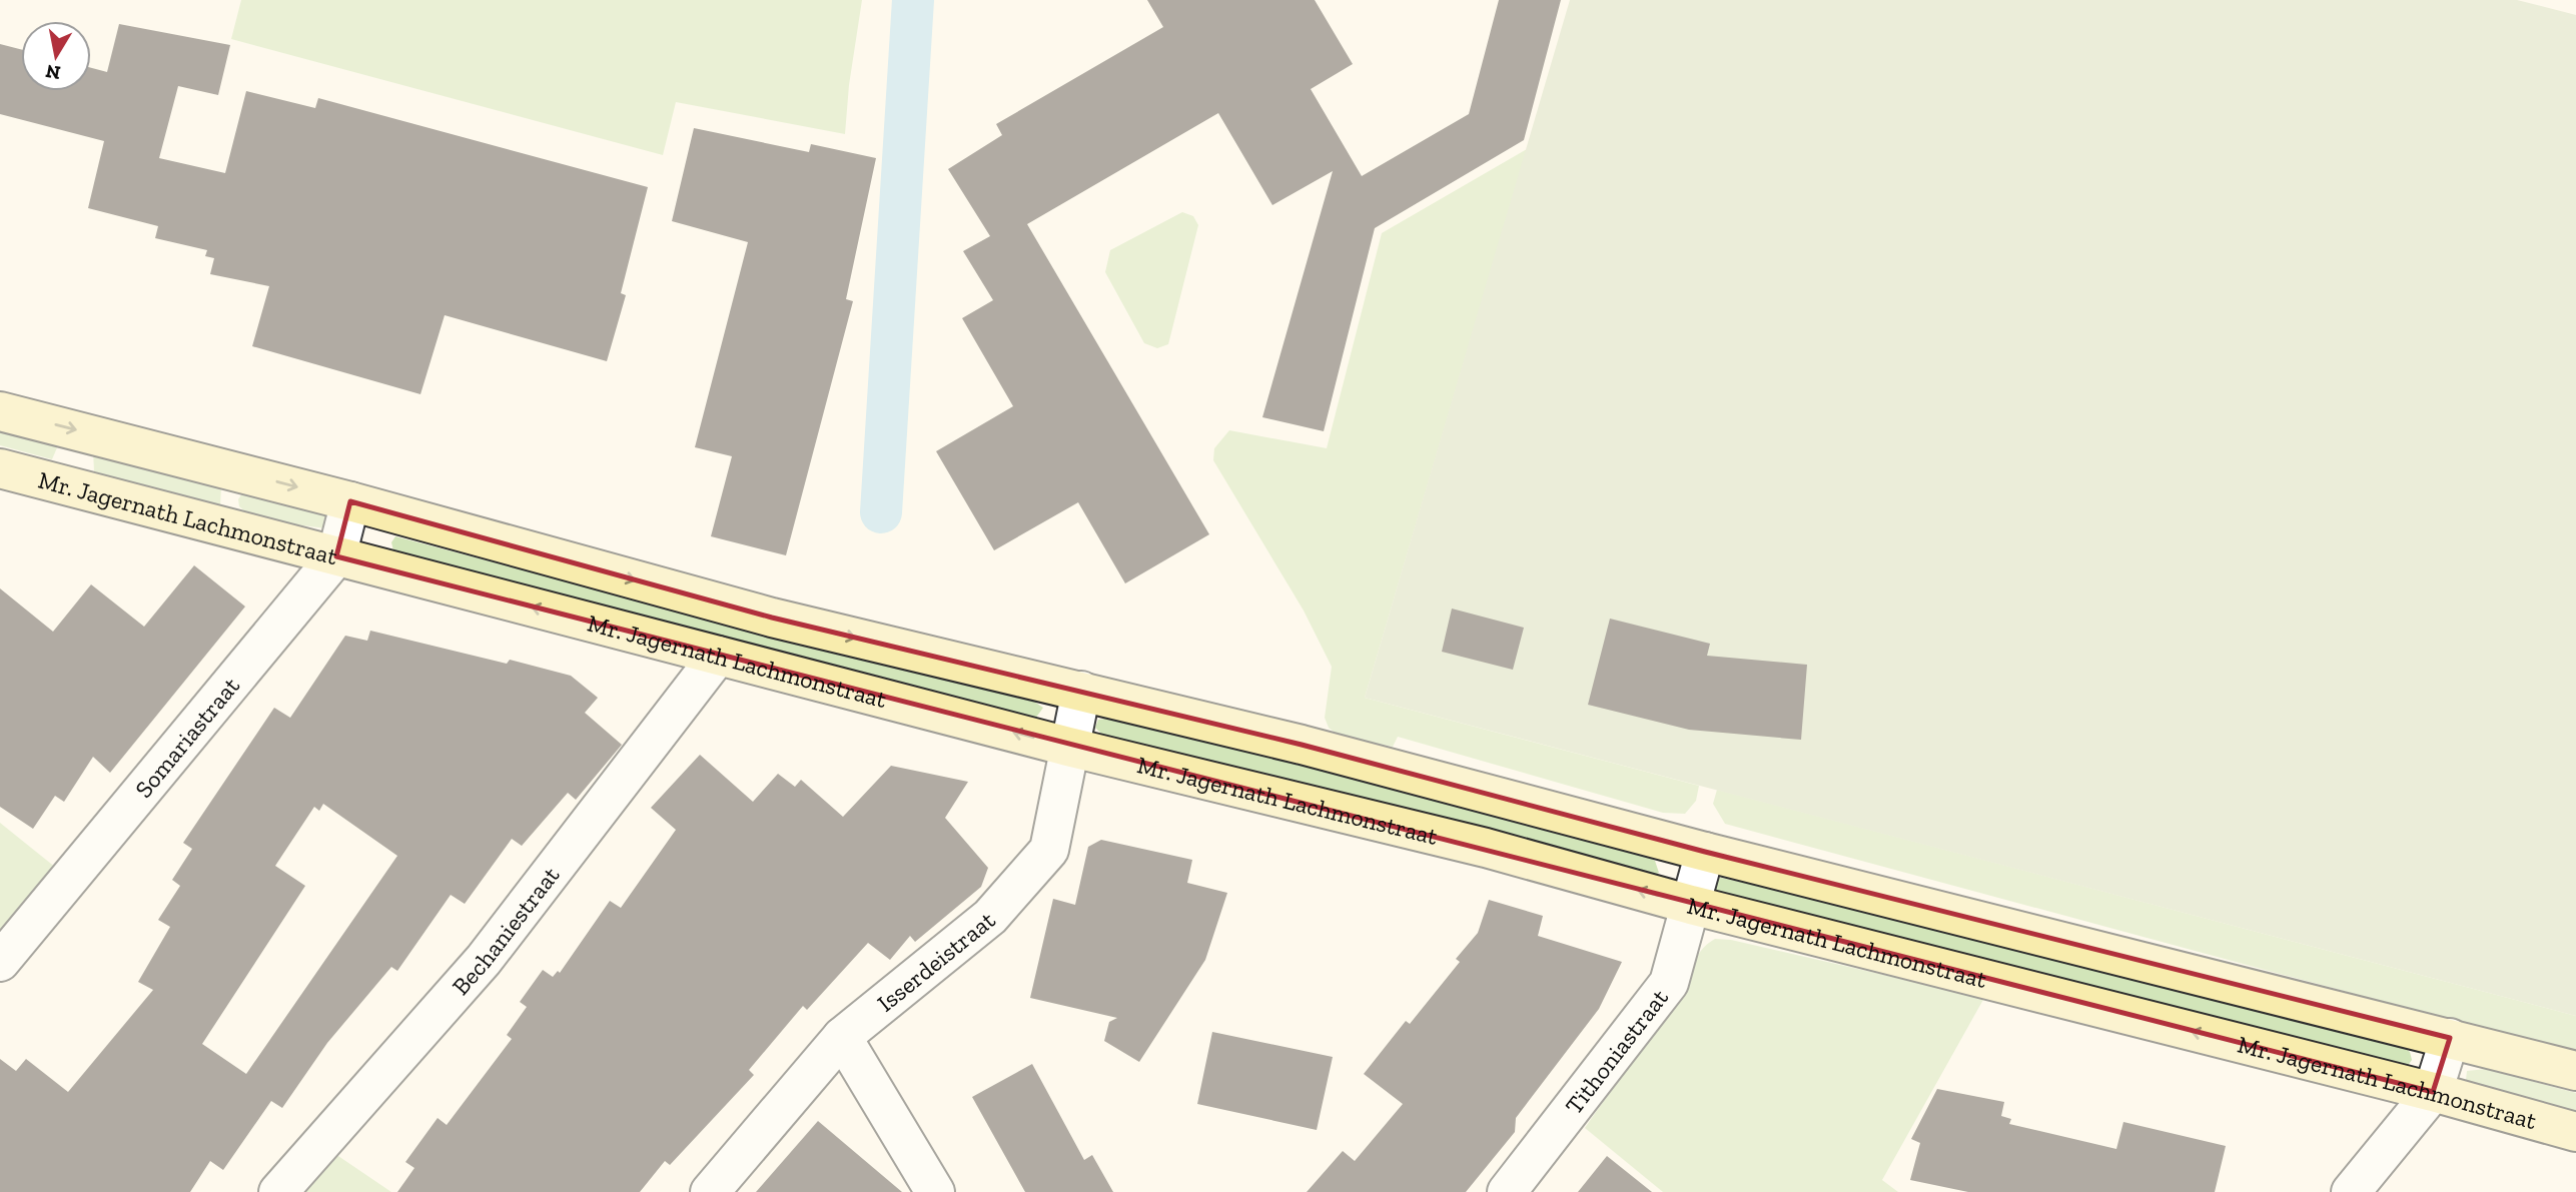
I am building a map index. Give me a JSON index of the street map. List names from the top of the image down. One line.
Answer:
{"streets":{"main road":["Mr. Jagernath Lachmonstraat"],"street":["Somariastraat","Bechaniestraat","Isserdeistraat","Tithoniastraat"]},"crossings":[["Mr. Jagernath Lachmonstraat","Somariastraat"],["Mr. Jagernath Lachmonstraat","Bechaniestraat"],["Mr. Jagernath Lachmonstraat","Isserdeistraat"],["Mr. Jagernath Lachmonstraat","Tithoniastraat"]],"north":"bottom"}
